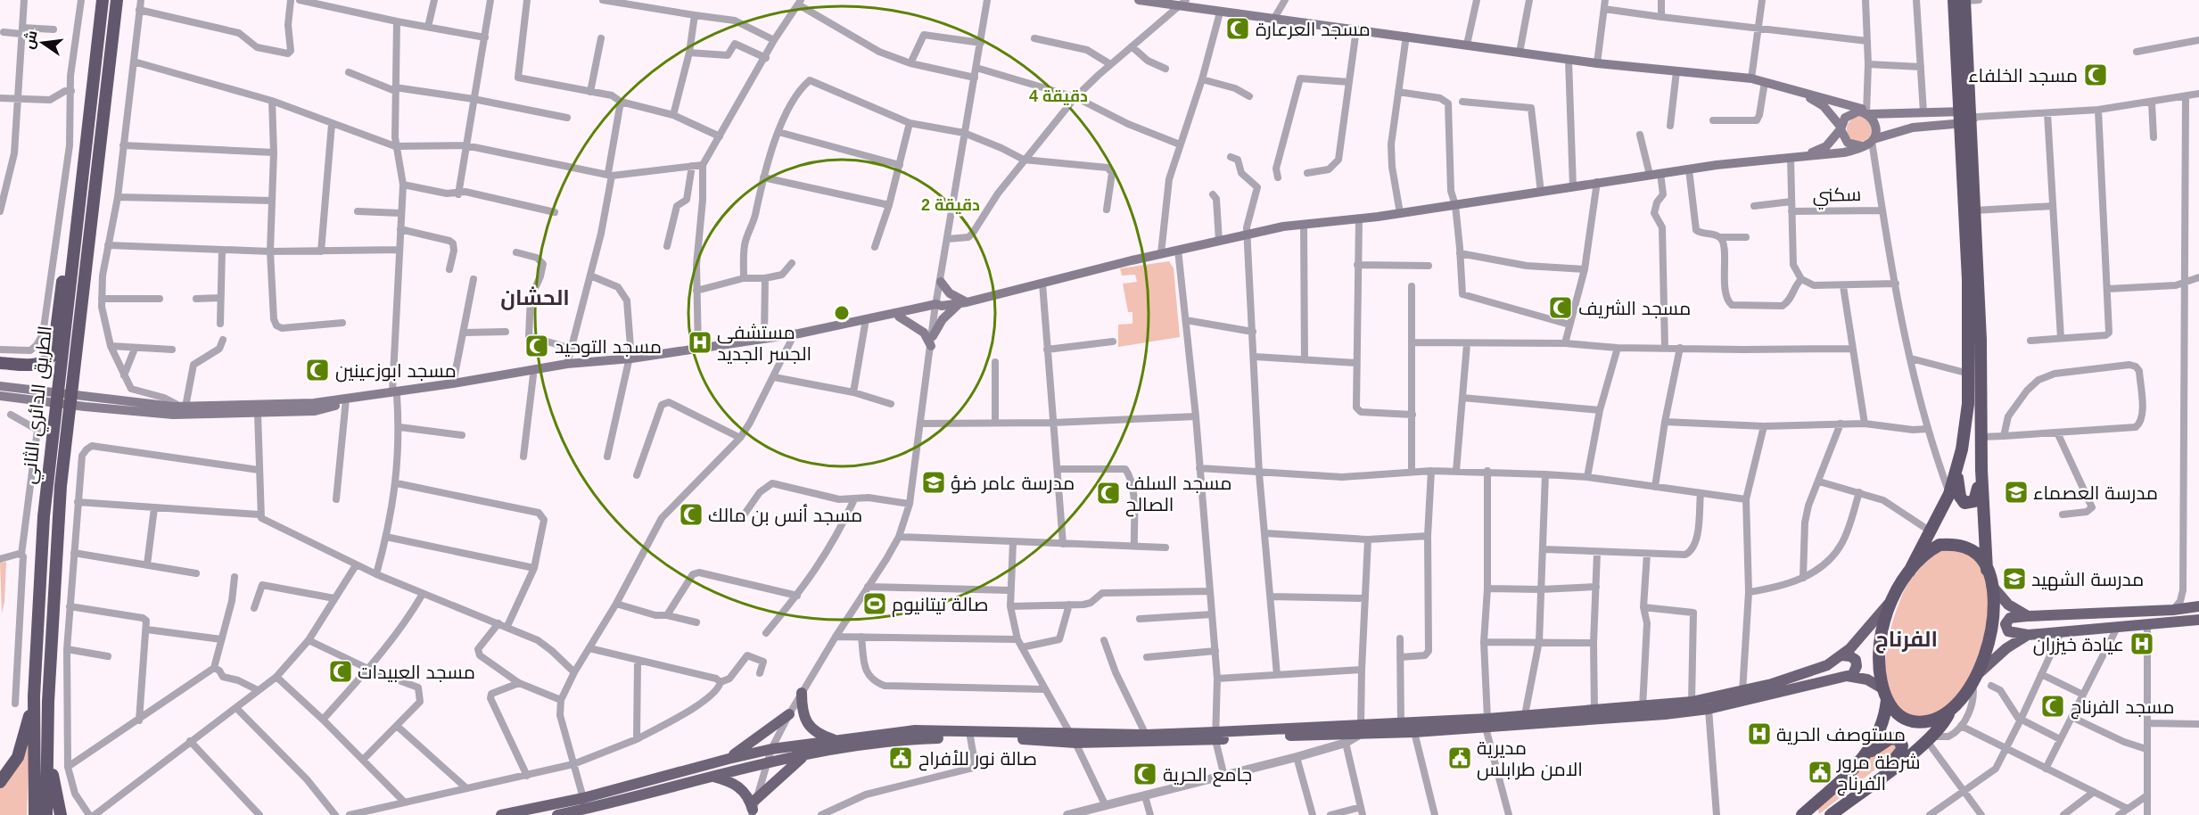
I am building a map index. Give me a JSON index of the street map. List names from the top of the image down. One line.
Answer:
{"streets":{"highway":["الطريق الدائري الثاني"],"street":["سكني"]},"districts":["الحشان","الفرناج"],"places":{"mosque":["مسجد العرعارة","مسجد الخلفاء","مسجد الشريف","مسجد التوحيد","مسجد ابوزعينين","مسجد السلف الصالح","مسجد أنس بن مالك","مسجد العبيدات","مسجد الفرناج","جامع الحرية"],"hospital":["مستشفى الجسر الجديد","عيادة خيزران","مستوصف الحرية"],"school or university":["مدرسة عامر ضؤ","مدرسة العصماء","مدرسة الشهيد"],"sports":["صالة تيتانيوم"],"public building":["صالة نور للأفراح","مديرية الامن طرابلس","شرطة مرور الفرناج"]},"north":"left","rings":["4 دقيقة","2 دقيقة"]}
